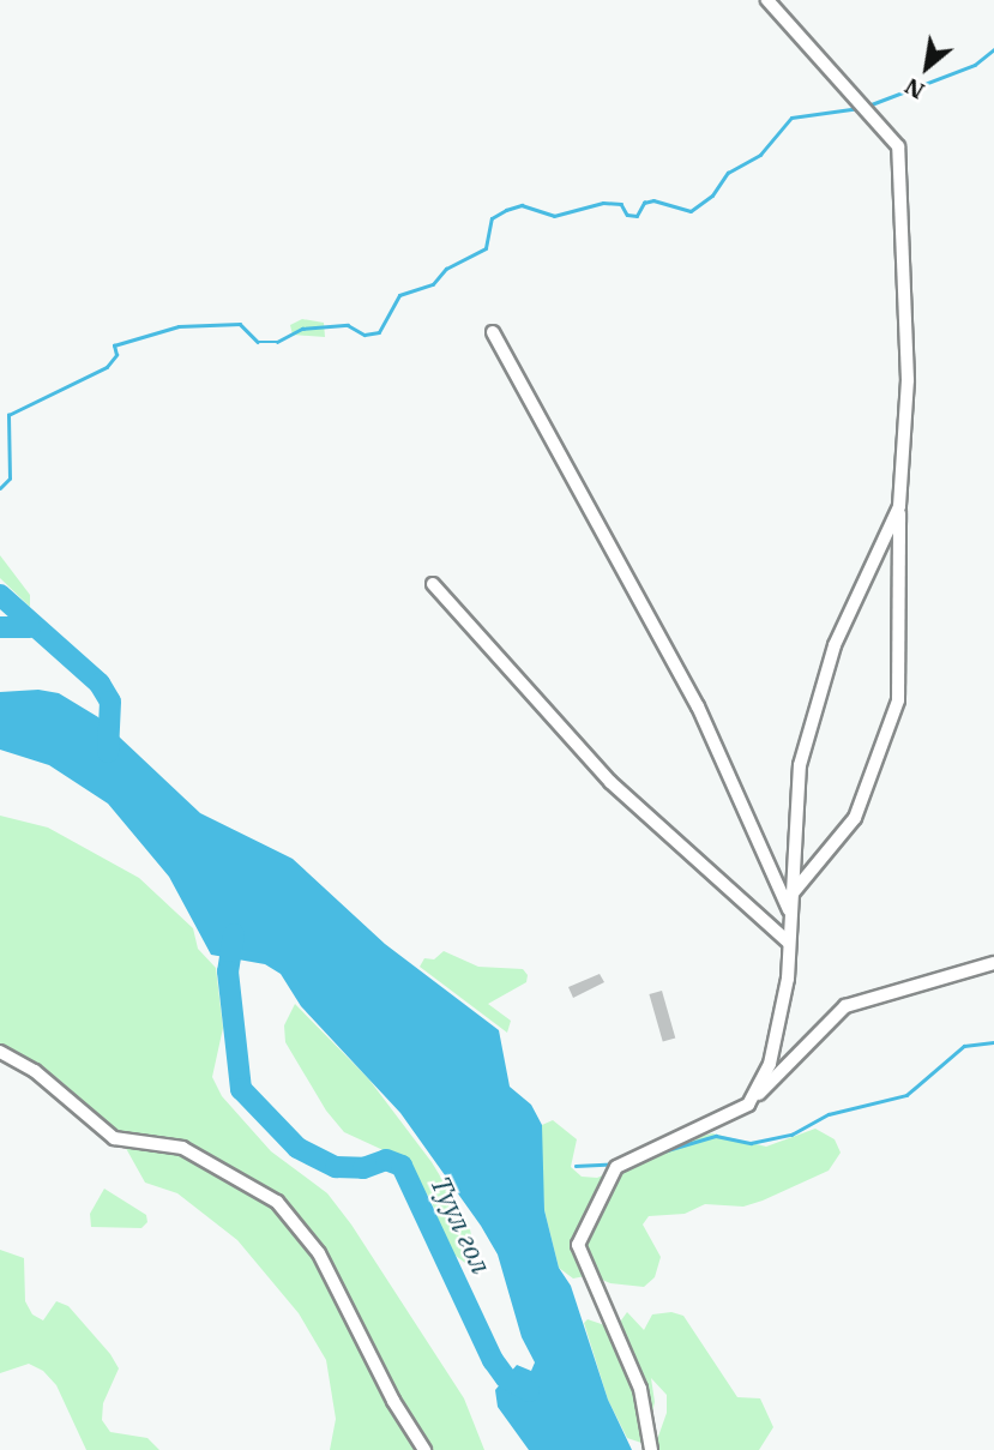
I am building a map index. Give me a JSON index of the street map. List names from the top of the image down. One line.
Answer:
{"water":["Туул гол"],"north":"bottom left"}
